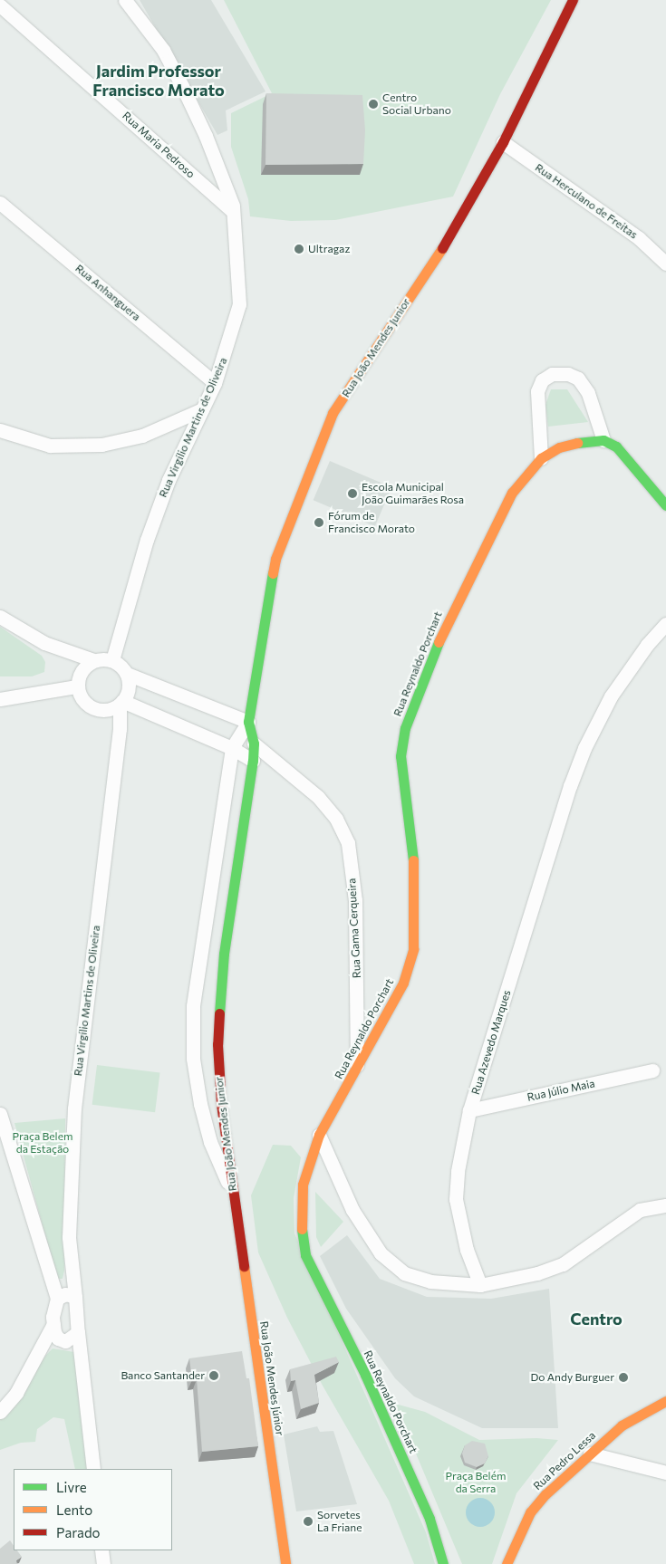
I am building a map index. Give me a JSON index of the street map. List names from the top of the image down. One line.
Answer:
{"streets":{"street":["Rua Maria Pedroso","Rua Herculano de Freitas","Rua Anhanguera","Rua João Mendes Junior","Rua Virgílio Martins de Oliveira","Rua Reynaldo Porchart","Rua Gama Cerqueira","Rua Azevedo Marques","Rua Júlio Maia","Rua João Mendes Júnior","Rua Pedro Lessa"]},"crossings":[["Rua Maria Pedroso","Rua Virgílio Martins de Oliveira"],["Rua Herculano de Freitas","Rua João Mendes Junior"],["Rua Anhanguera","Rua Virgílio Martins de Oliveira"],["Rua João Mendes Junior","Rua Gama Cerqueira"],["Rua João Mendes Junior","Rua João Mendes Júnior"],["Rua Reynaldo Porchart","Rua Gama Cerqueira"],["Rua Azevedo Marques","Rua Júlio Maia"]],"districts":["Jardim Professor Francisco Morato","Centro"],"parks":["Praça Belem da Estação","Praça Belém da Serra"],"places":["Centro Social Urbano","Ultragaz","Escola Municipal João Guimarães Rosa","Fórum de Francisco Morato","Banco Santander","Do Andy Burguer","Sorvetes La Friane"],"legend":["Livre","Lento","Parado"]}
